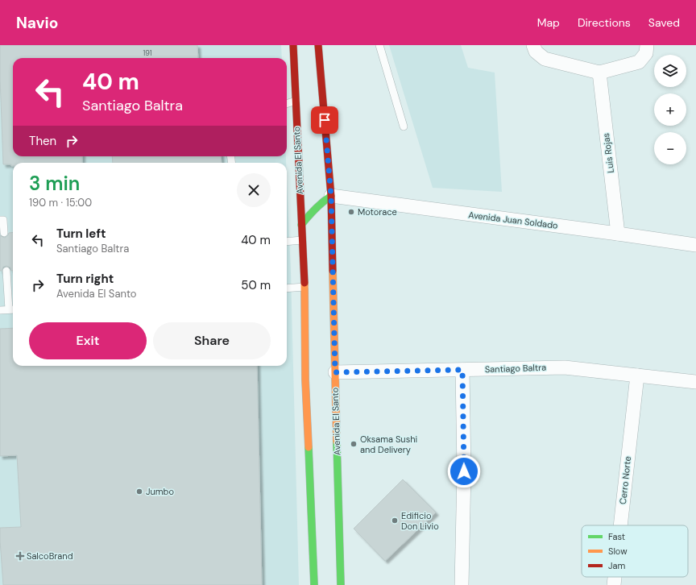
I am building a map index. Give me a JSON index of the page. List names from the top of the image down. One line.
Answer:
{"streets":{"main road":["Avenida El Santo"],"street":["Luis Rojas","Avenida Juan Soldado","Santiago Baltra","Cerro Norte"]},"crossings":[["Luis Rojas","Avenida Juan Soldado"],["Avenida El Santo","Avenida Juan Soldado"],["Avenida El Santo","Santiago Baltra"],["Santiago Baltra","Cerro Norte"]],"places":{"other":["Motorace","Oksama Sushi and Delivery","Jumbo","Edificio Don Livio"],"health":["SalcoBrand"]},"house_numbers":["191"],"legend":["Fast","Slow","Jam"],"page":{"header":"Navio","nav":["Map","Directions","Saved"],"map_buttons":["+","−"],"turn":["40 m","Santiago Baltra"],"then":"Then","heading":["3 min","190 m · 15:00"],"list":[{"name":"Turn left","note":"Santiago Baltra","value":"40 m"},{"name":"Turn right","note":"Avenida El Santo","value":"50 m"}],"buttons":["Exit","Share"]}}
